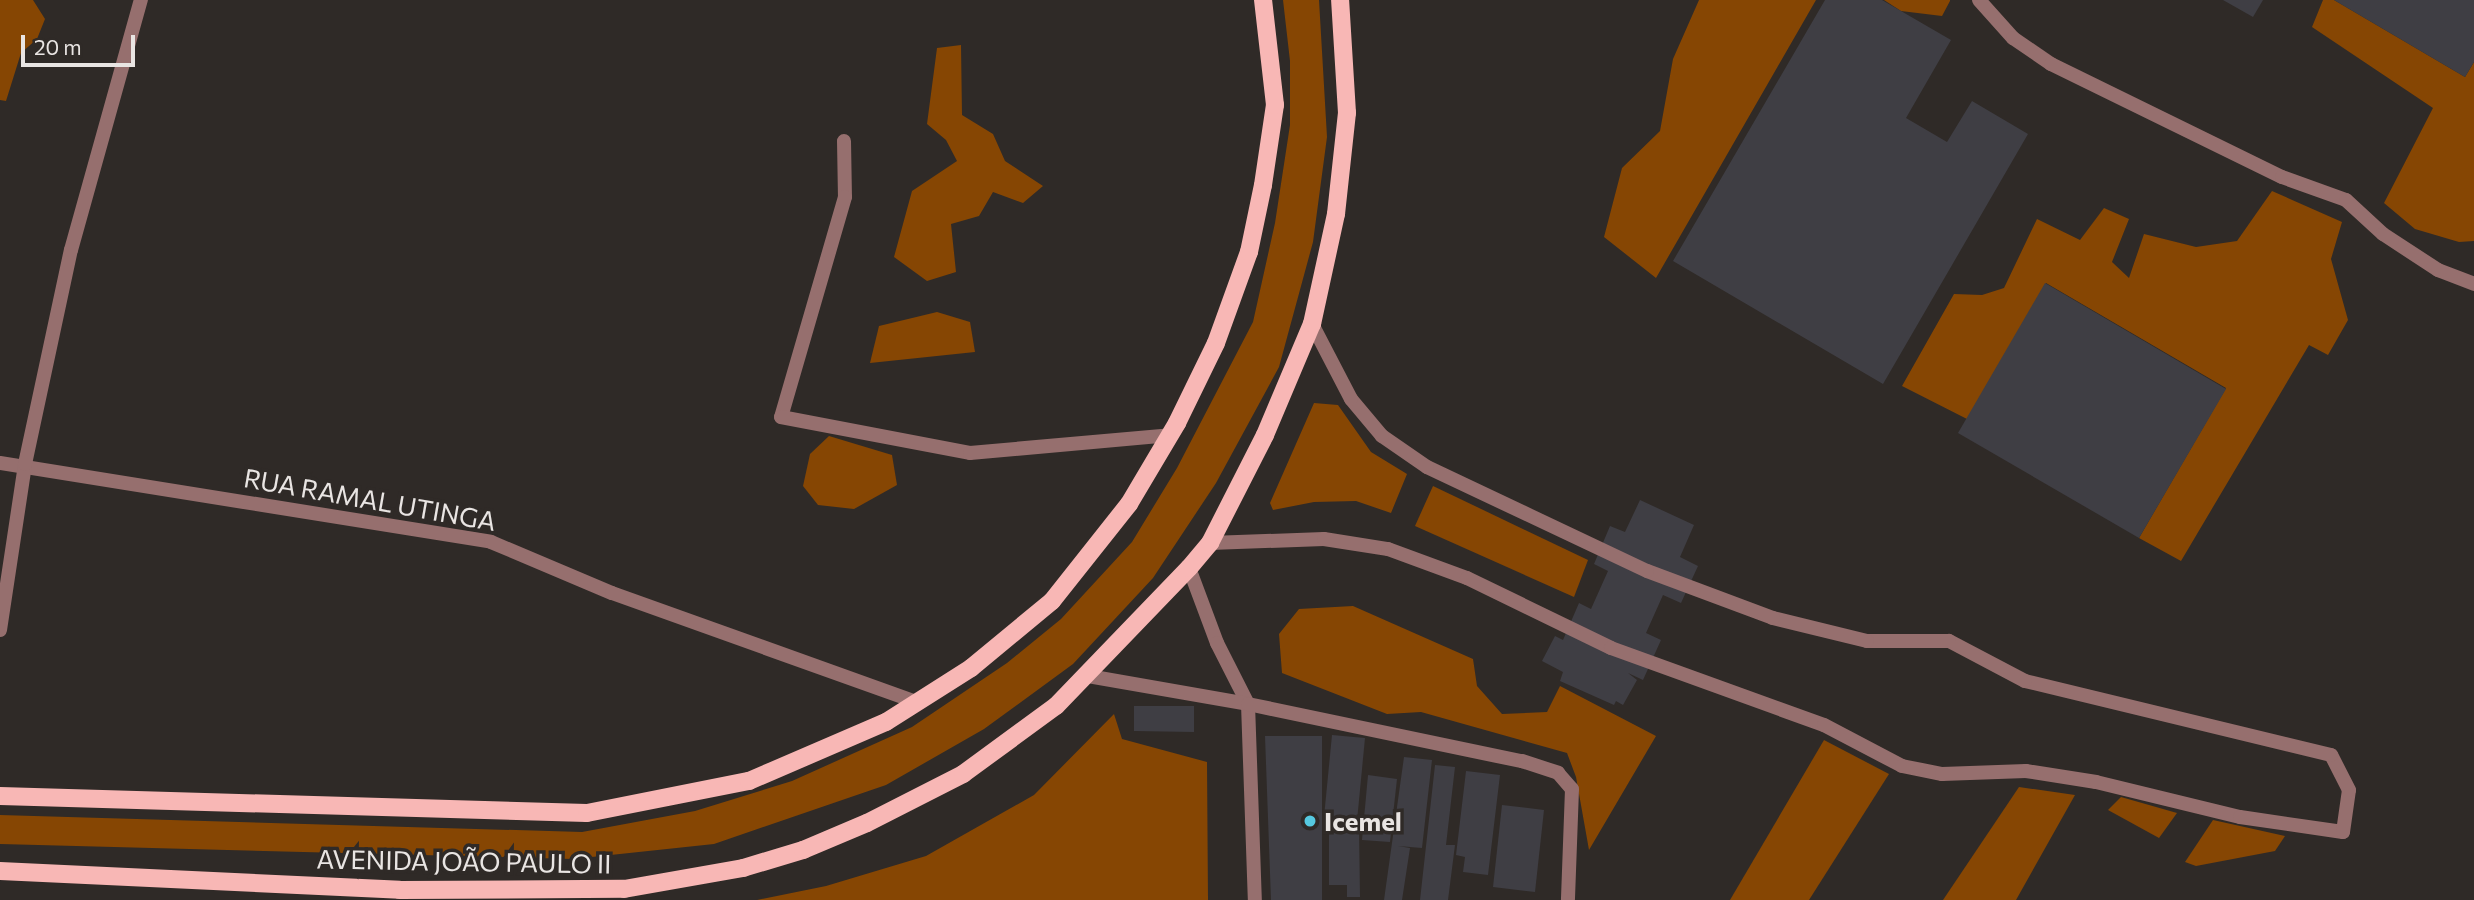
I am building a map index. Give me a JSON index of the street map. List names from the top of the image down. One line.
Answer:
{"streets":{"main road":["AVENIDA JOÃO PAULO II"],"street":["RUA RAMAL UTINGA"]},"crossings":[["RUA RAMAL UTINGA","AVENIDA JOÃO PAULO II"]],"places":["Icemel"],"scale_bar":"20 m"}
